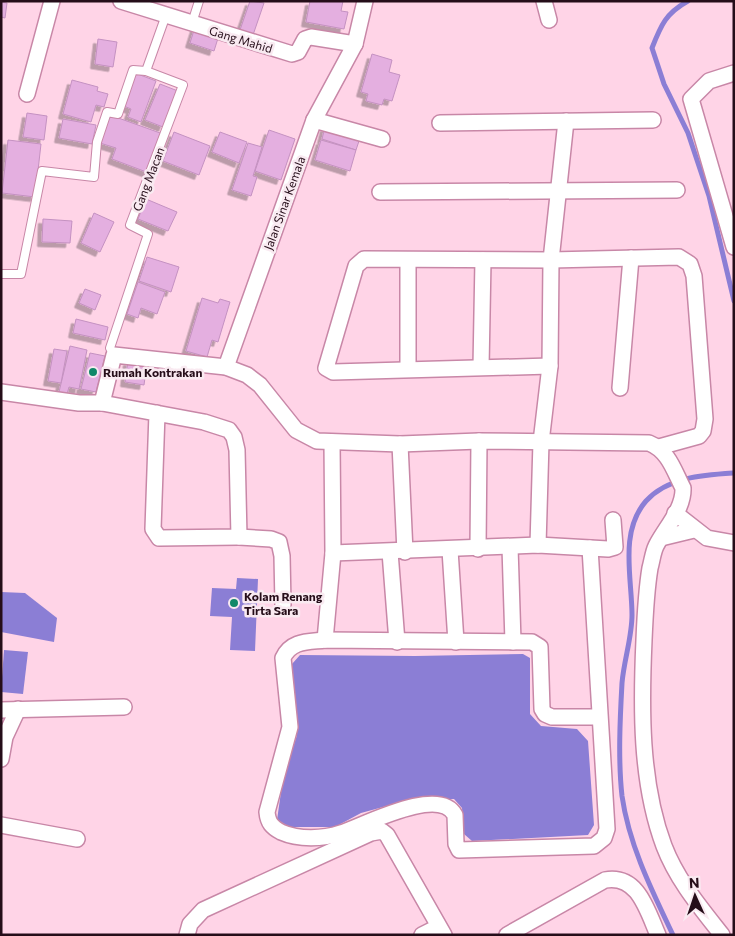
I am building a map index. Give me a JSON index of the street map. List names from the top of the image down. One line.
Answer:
{"streets":{"street":["Gang Mahid","Jalan Sinar Kemala"],"lane":["Gang Macan"]},"crossings":[["Gang Mahid","Jalan Sinar Kemala"]],"places":["Rumah Kontrakan","Kolam Renang Tirta Sara"],"north":"top"}
